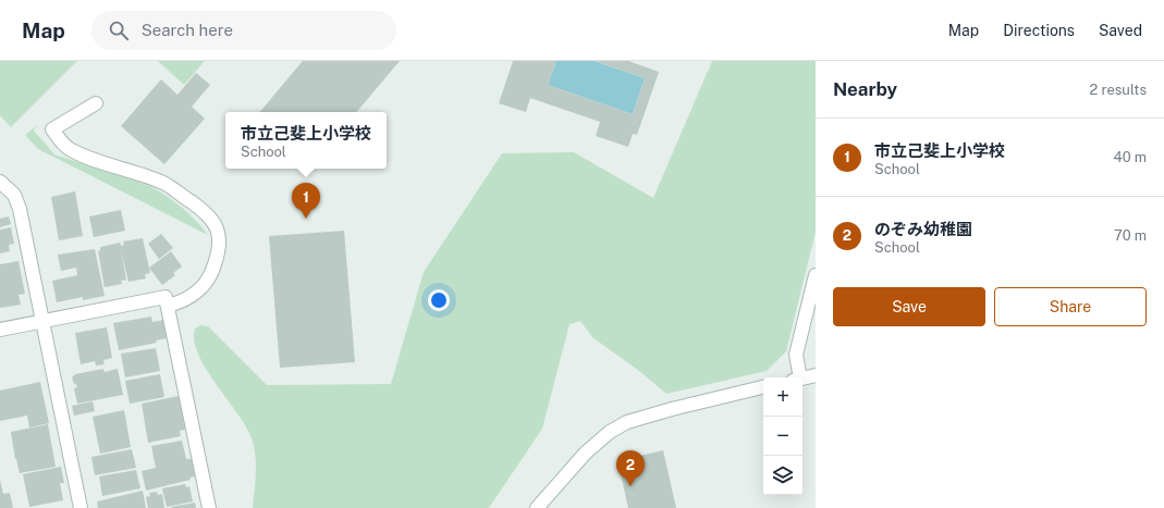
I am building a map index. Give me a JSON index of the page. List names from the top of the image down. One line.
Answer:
{"page":{"header":"Map","search":"Search here","nav":["Map","Directions","Saved"],"heading":["Nearby","2 results"],"popup":["市立己斐上小学校","School"],"list":[{"mark":"1","name":"市立己斐上小学校","note":"School","value":"40 m"},{"mark":"2","name":"のぞみ幼稚園","note":"School","value":"70 m"}],"pins":["1","2"],"buttons":["Save","Share"],"map_buttons":["+","−"]}}
